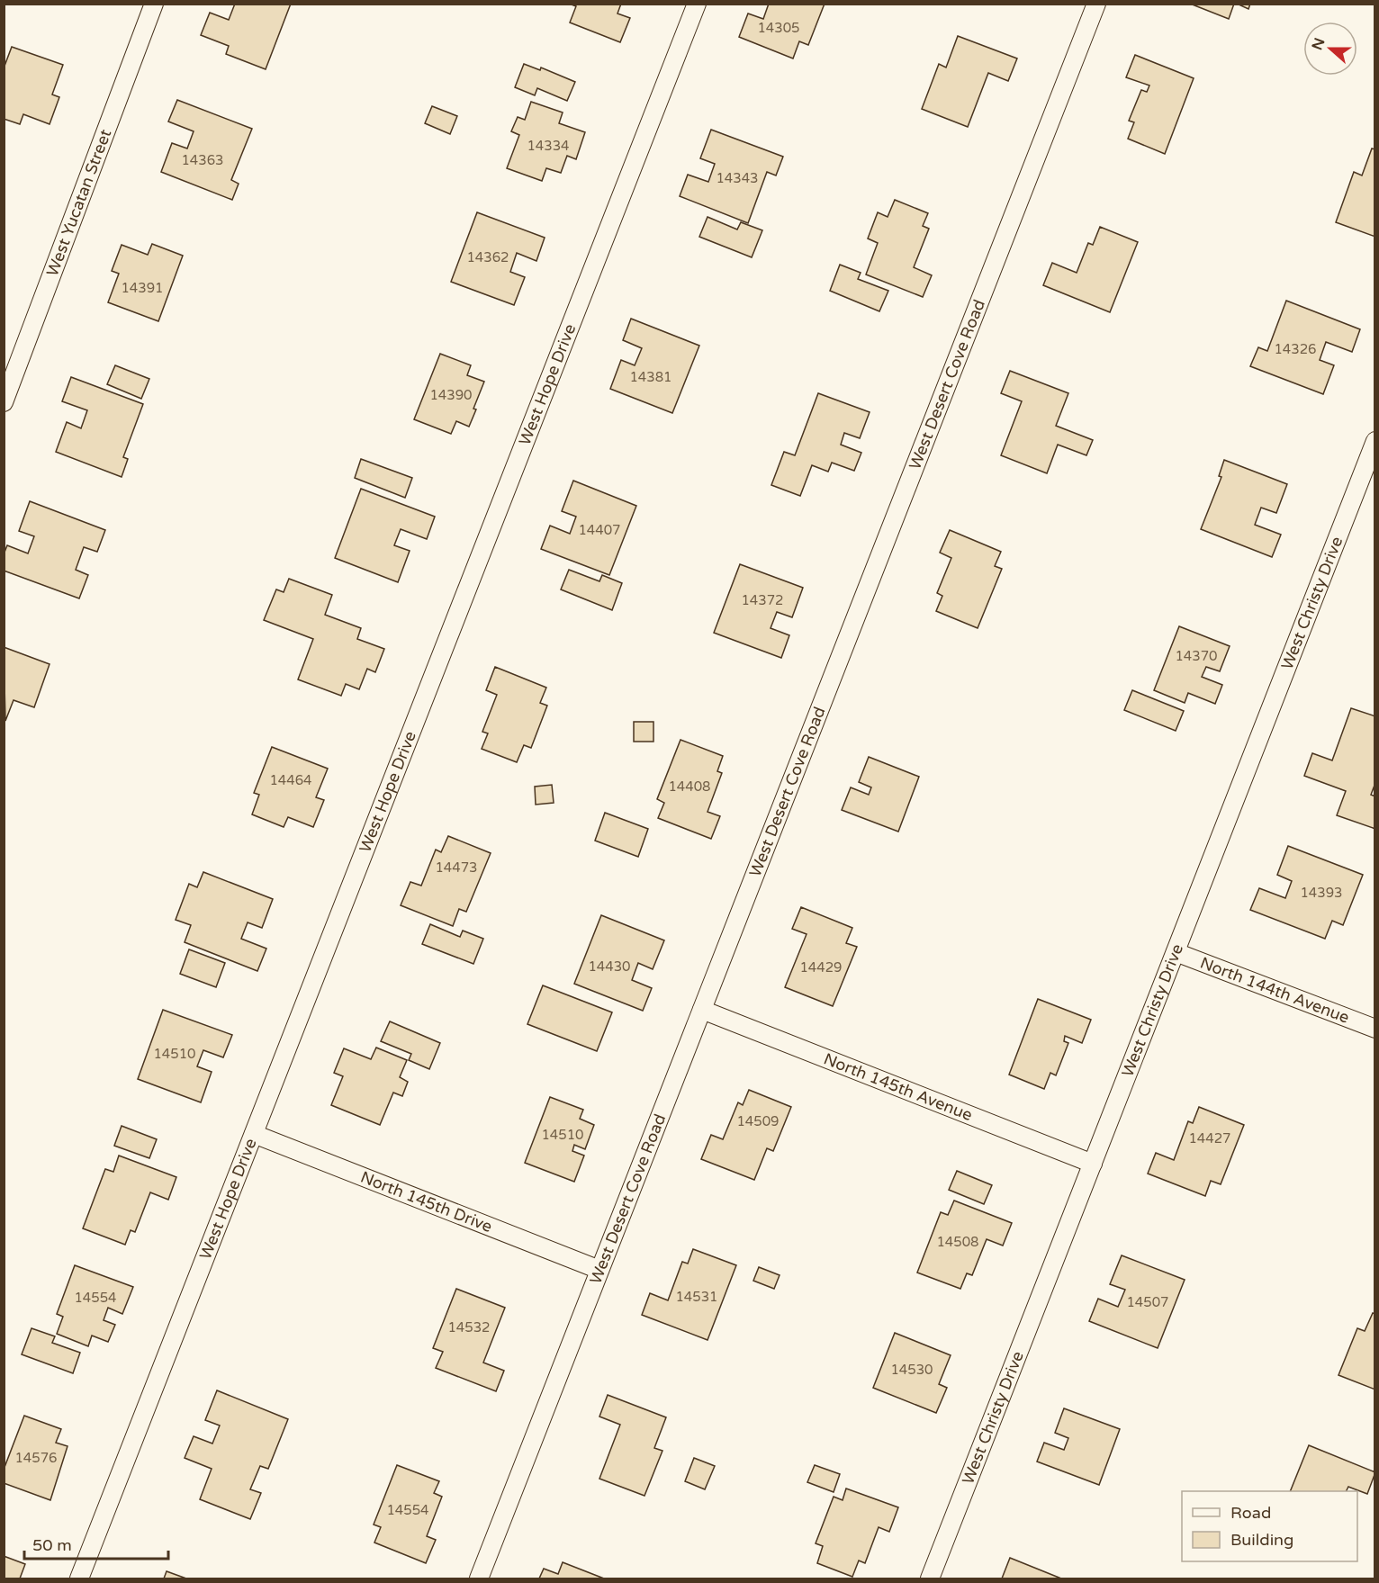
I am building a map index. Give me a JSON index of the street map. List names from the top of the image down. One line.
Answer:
{"streets":{"street":["West Yucatan Street","West Hope Drive","West Desert Cove Road","West Christy Drive","North 144th Avenue","North 145th Avenue","North 145th Drive"]},"crossings":[["West Hope Drive","North 145th Drive"],["West Desert Cove Road","North 145th Avenue"],["West Desert Cove Road","North 145th Drive"],["West Christy Drive","North 144th Avenue"],["West Christy Drive","North 145th Avenue"]],"house_numbers":["14305","14334","14363","14343","14362","14391","14326","14381","14390","14407","14372","14370","14464","14408","14473","14393","14430","14429","14510","14509","14510","14427","14508","14531","14554","14507","14532","14530","14576","14554"],"legend":["Road","Building"],"scale_bar":"50 m","north":"left"}
